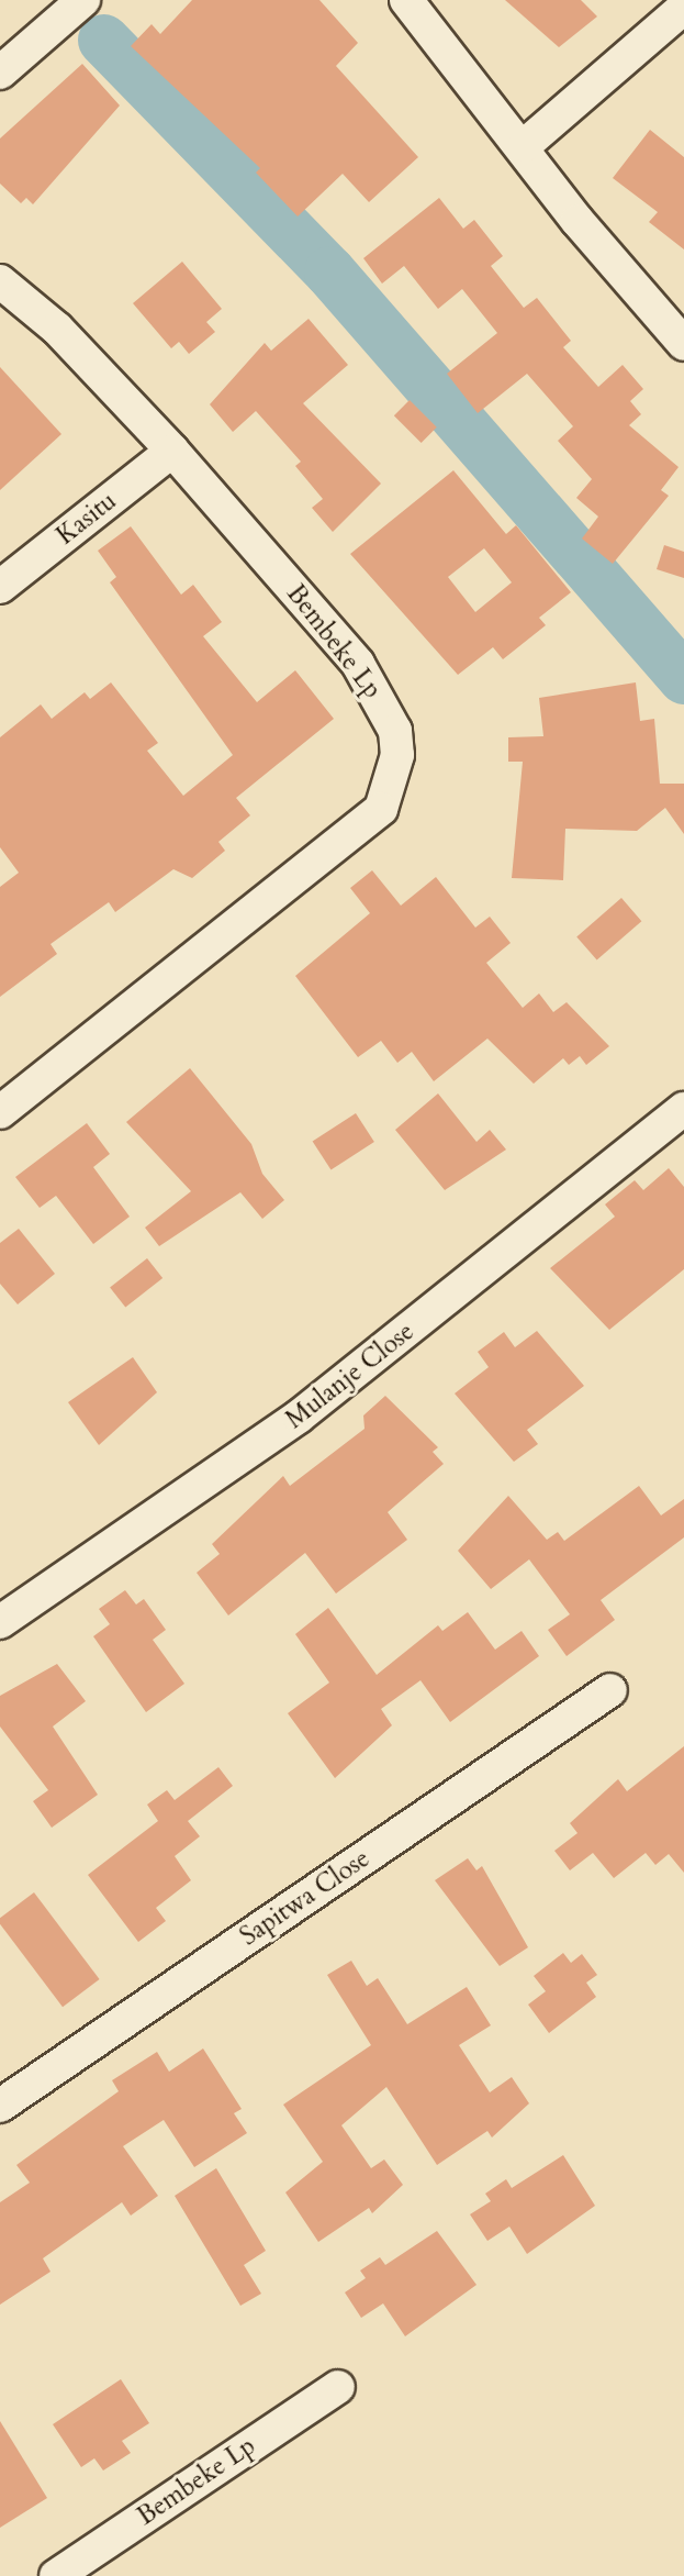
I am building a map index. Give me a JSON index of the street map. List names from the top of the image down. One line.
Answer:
{"streets":{"street":["Kasitu","Bembeke Lp","Mulanje Close","Sapitwa Close"]},"crossings":[["Kasitu","Bembeke Lp"]]}
